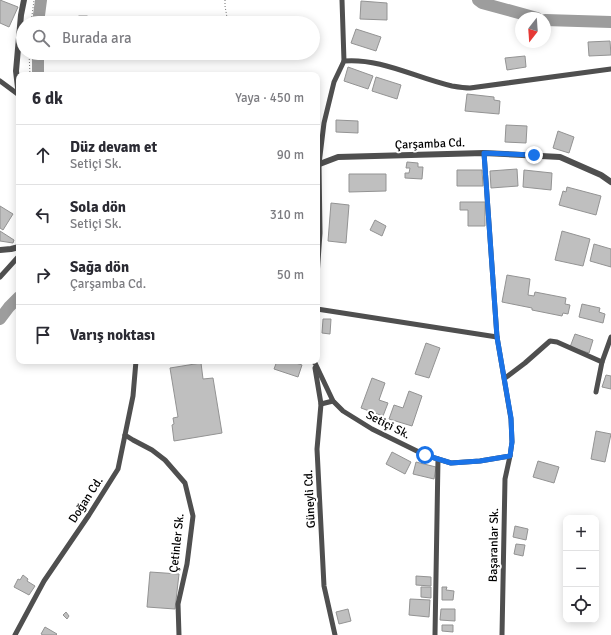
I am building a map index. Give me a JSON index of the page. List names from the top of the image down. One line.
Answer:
{"streets":{"street":["Çarşamba Cd.","Setiçi Sk.","Güneyli Cd.","Doğan Cd.","Çetinler Sk.","Başaranlar Sk."]},"crossings":[["Setiçi Sk.","Başaranlar Sk."],["Doğan Cd.","Çetinler Sk."]],"north":"bottom","page":{"search":"Burada ara","heading":["6 dk","Yaya · 450 m"],"list":[["Düz devam et","Setiçi Sk.","90 m"],["Sola dön","Setiçi Sk.","310 m"],["Sağa dön","Çarşamba Cd.","50 m"],"Varış noktası"],"map_buttons":["+","−"]}}
